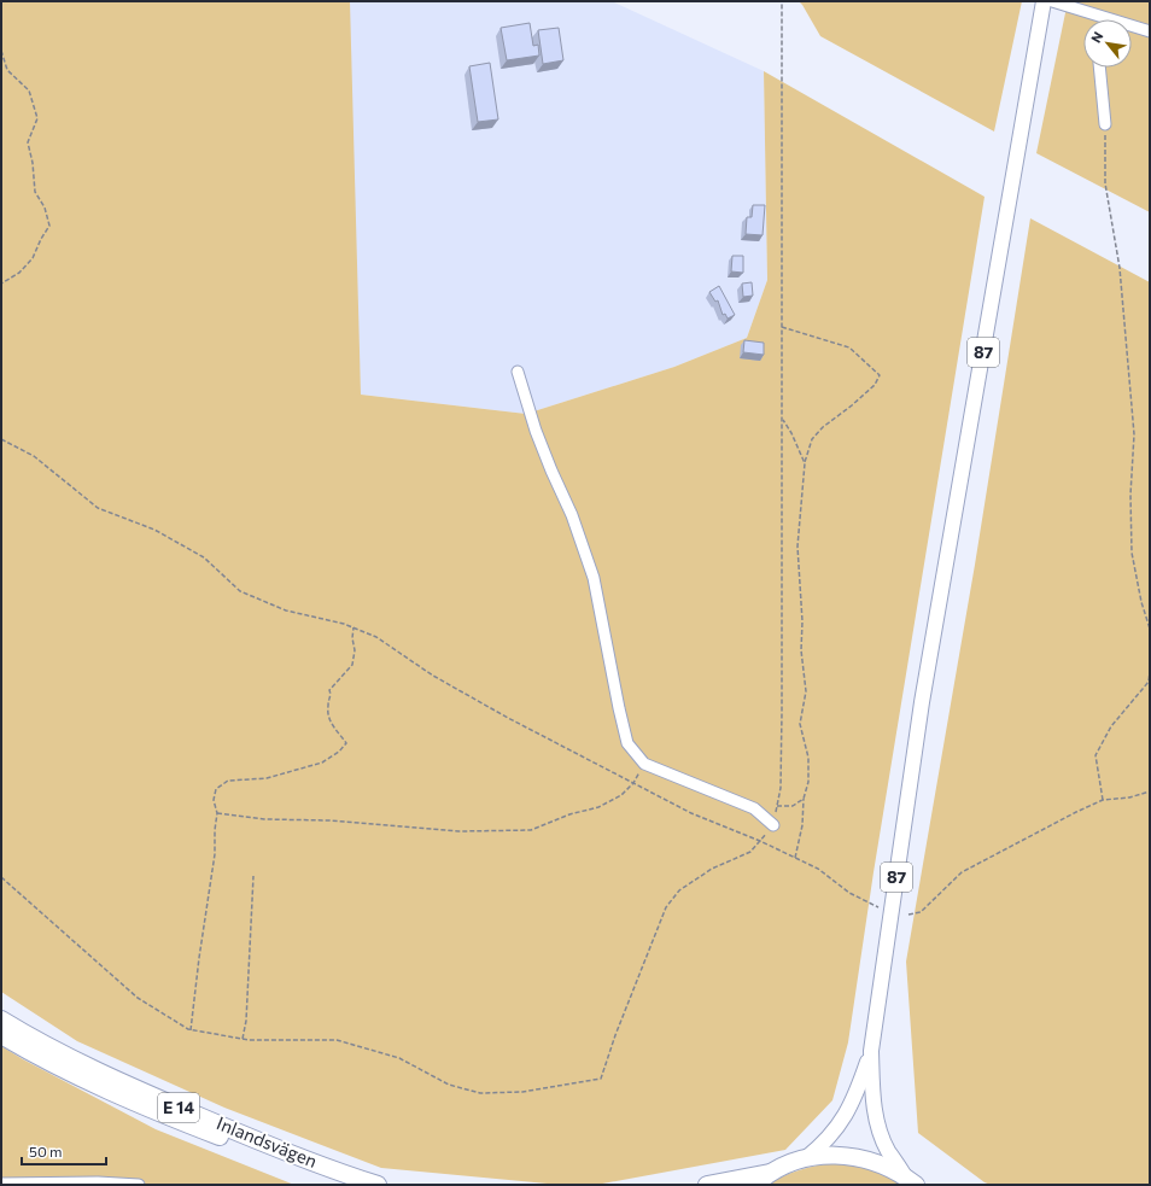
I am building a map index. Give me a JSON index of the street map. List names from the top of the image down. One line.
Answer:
{"streets":{"highway":["E 14","Inlandsvägen"],"main road":["87"]},"scale_bar":"50 m","north":"top left"}
